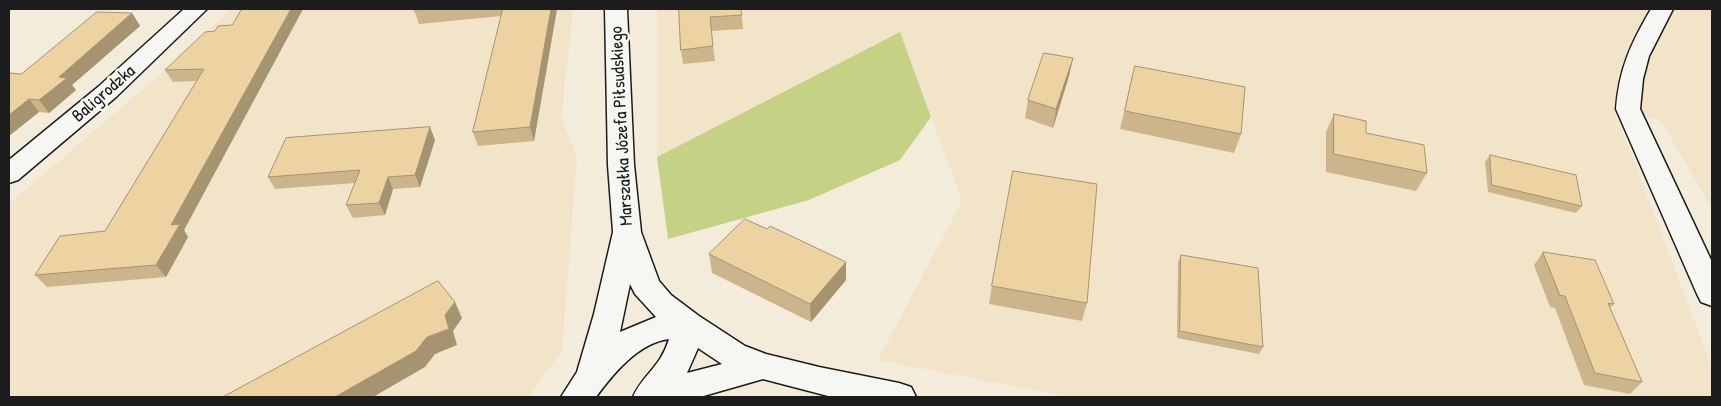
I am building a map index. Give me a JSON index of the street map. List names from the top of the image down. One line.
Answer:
{"streets":{"street":["Baligrodzka","Marszałka Józefa Piłsudskiego"]}}
